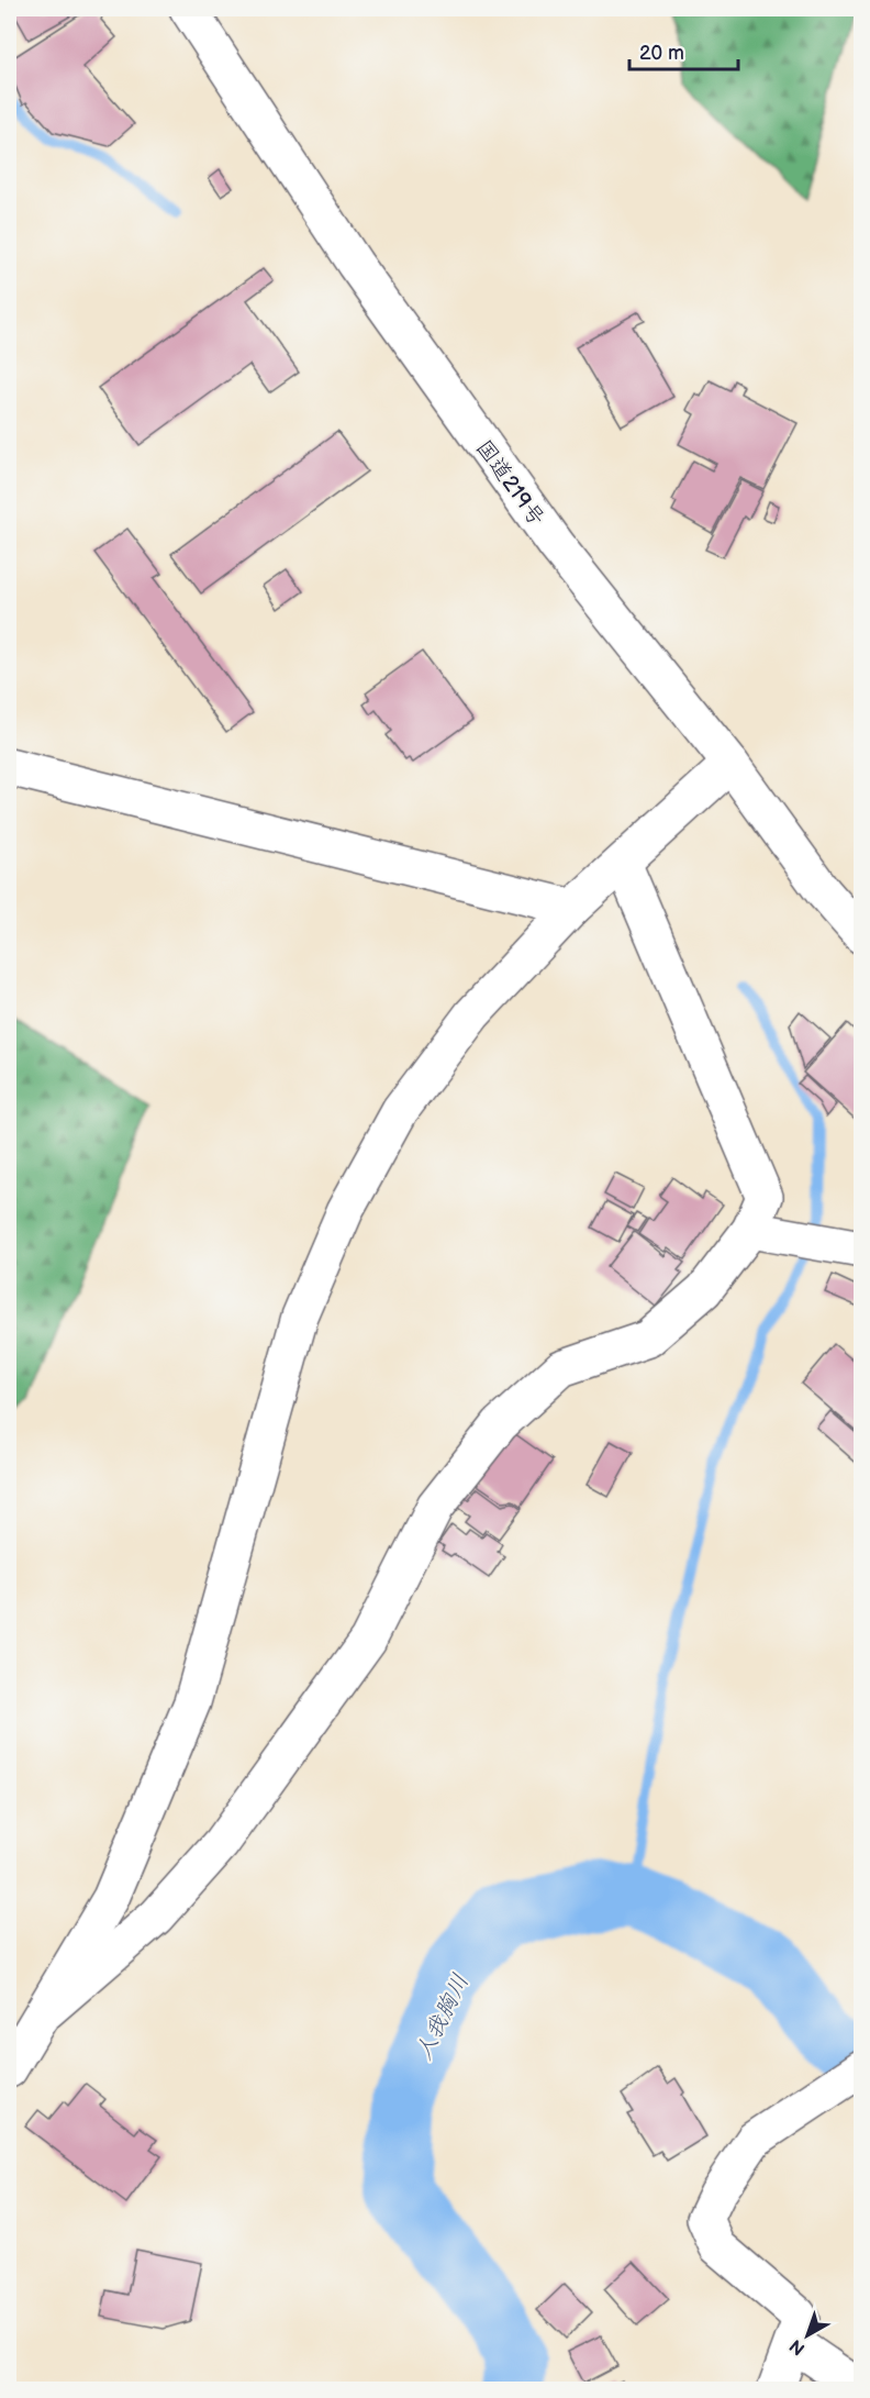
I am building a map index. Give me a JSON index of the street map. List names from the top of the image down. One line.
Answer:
{"streets":{"main road":["国道219号"]},"water":["人我胸川"],"scale_bar":"20 m","north":"bottom left"}
